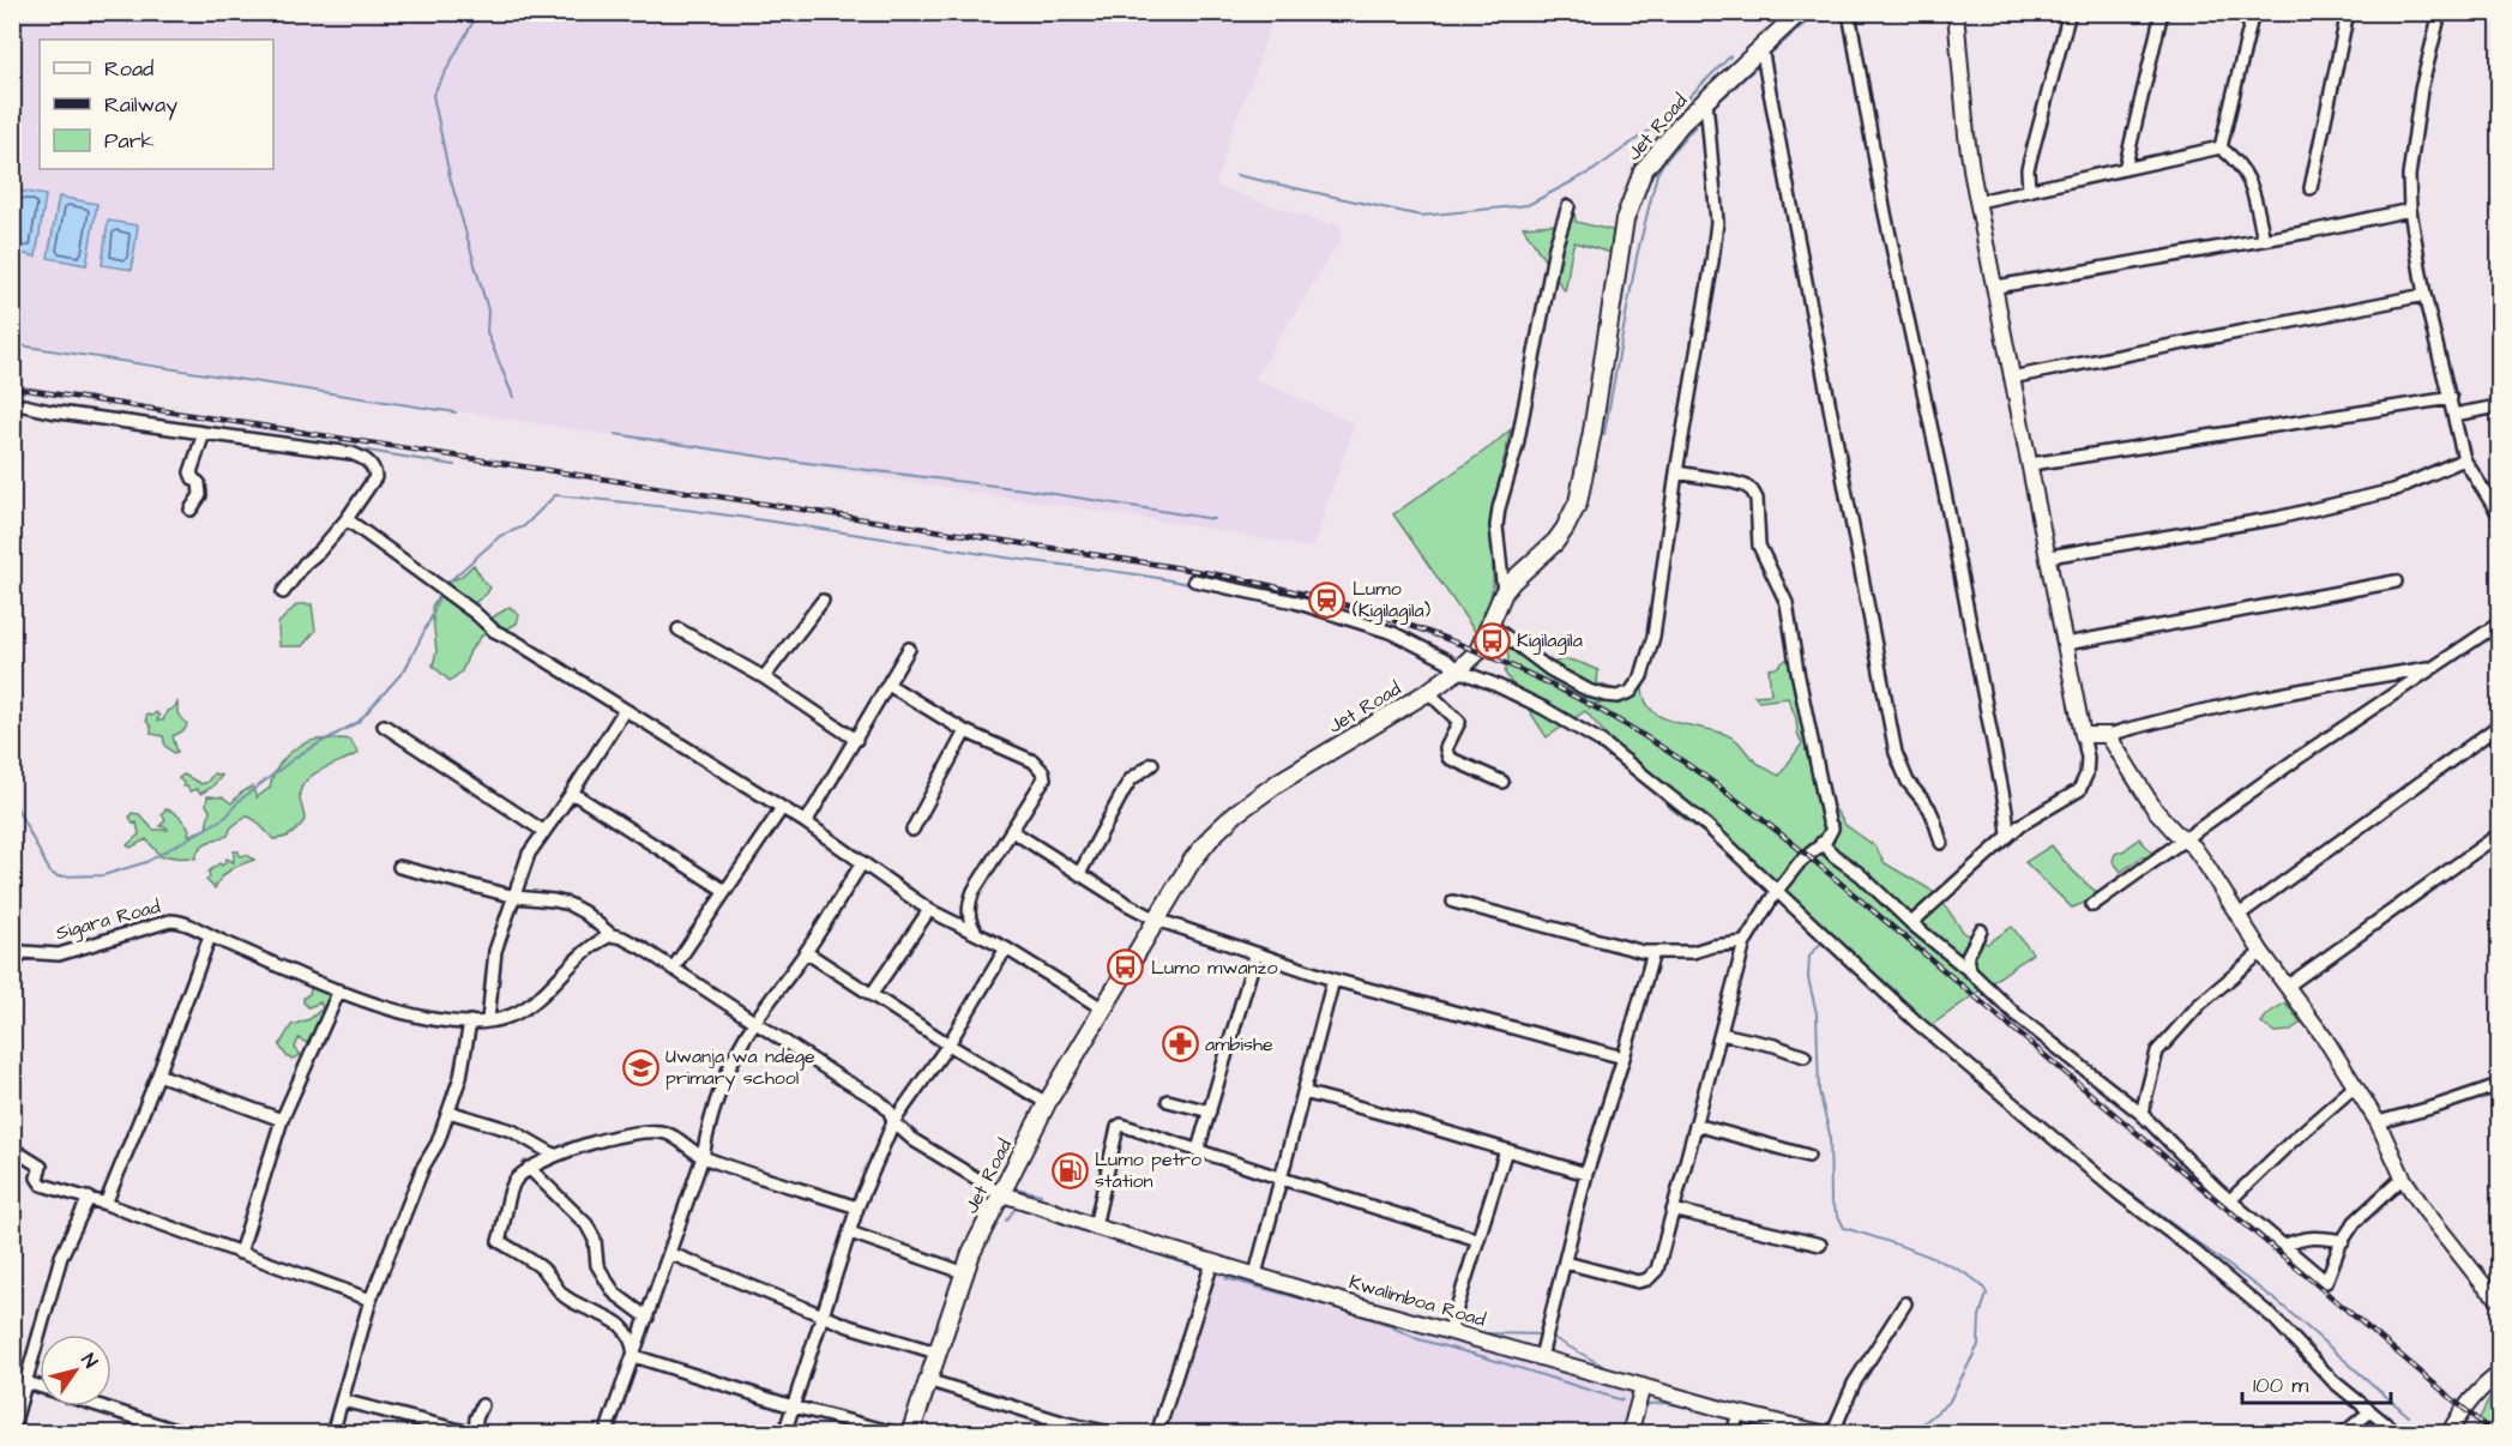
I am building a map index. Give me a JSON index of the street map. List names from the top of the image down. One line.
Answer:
{"streets":{"main road":["Jet Road"],"street":["Sigara Road","Kwalimboa Road"]},"crossings":[["Jet Road","Kwalimboa Road"]],"places":{"station":["Lumo (Kigilagila)"],"bus stop":["Kigilagila","Lumo mwanzo"],"pharmacy":["ambishe"],"school or university":["Uwanja wa ndege primary school"],"fuel station":["Lumo petro station"]},"legend":["Road","Railway","Park"],"scale_bar":"100 m","north":"top right"}
